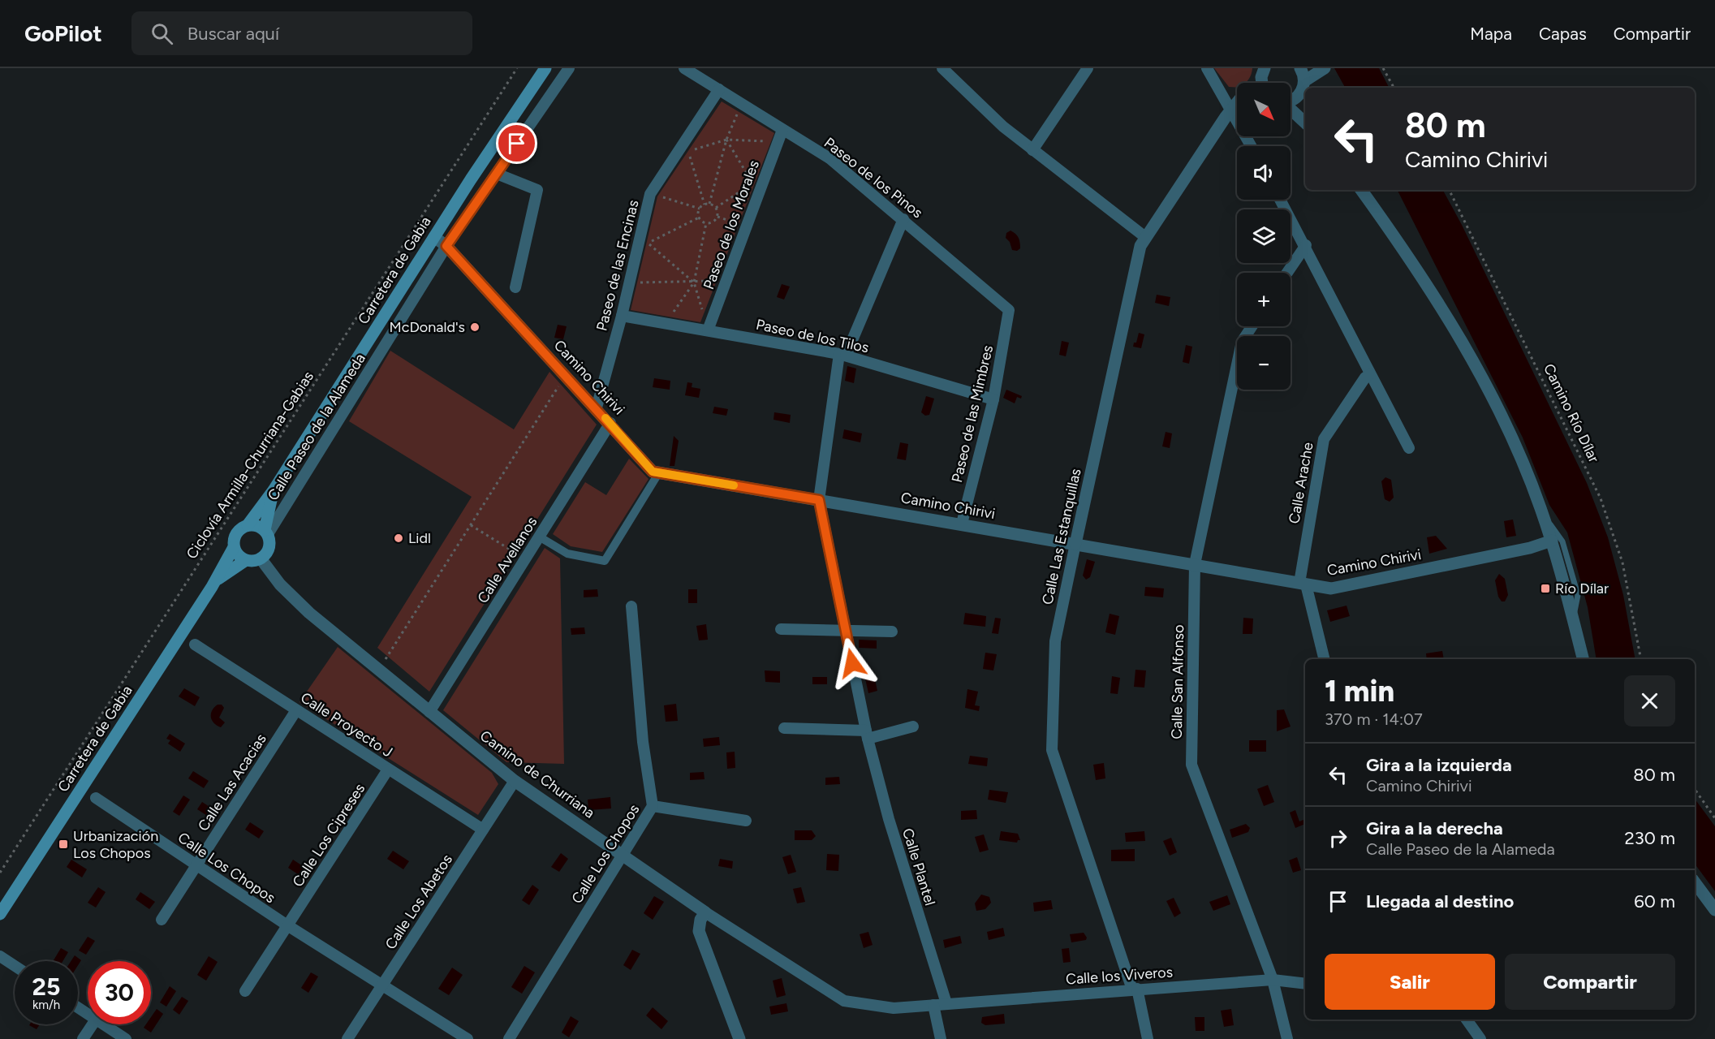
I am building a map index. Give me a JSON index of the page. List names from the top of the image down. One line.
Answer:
{"streets":{"main road":["Carretera de Gabia"],"street":["Paseo de los Pinos","Paseo de los Morales","Paseo de las Encinas","Paseo de los Tilos","Camino Chirivi","Paseo de las Mimbres","Calle Paseo de la Alameda","Calle Arache","Calle Las Estanquillas","Calle Avellanos","Calle San Alfonso","Calle Proyecto J","Camino de Churriana","Calle Las Acacias","Calle Los Cipreses","Calle Los Chopos","Calle Plantel","Calle Los Abetos","Calle los Viveros"],"path":["Camino Río Dílar","Ciclovía Armilla-Churriana-Gabias"]},"crossings":[["Paseo de los Pinos","Paseo de los Morales"],["Paseo de los Pinos","Paseo de las Encinas"],["Paseo de los Pinos","Paseo de las Mimbres"],["Paseo de los Pinos","Calle Plantel"],["Paseo de los Morales","Paseo de los Tilos"],["Paseo de las Encinas","Paseo de los Tilos"],["Paseo de las Encinas","Camino Chirivi"],["Carretera de Gabia","Camino Chirivi"],["Carretera de Gabia","Calle Paseo de la Alameda"],["Carretera de Gabia","Camino de Churriana"],["Paseo de los Tilos","Paseo de las Mimbres"],["Paseo de los Tilos","Calle Plantel"],["Camino Chirivi","Paseo de las Mimbres"],["Camino Chirivi","Calle Paseo de la Alameda"],["Camino Chirivi","Calle Arache"],["Camino Chirivi","Calle Las Estanquillas"],["Camino Chirivi","Calle Avellanos"],["Camino Chirivi","Calle San Alfonso"],["Camino Chirivi","Calle Plantel"],["Calle Paseo de la Alameda","Camino de Churriana"],["Calle Las Estanquillas","Calle los Viveros"],["Calle Avellanos","Camino de Churriana"],["Calle San Alfonso","Calle los Viveros"],["Calle Proyecto J","Calle Las Acacias"],["Calle Proyecto J","Calle Los Cipreses"],["Calle Proyecto J","Calle Los Abetos"],["Camino de Churriana","Calle Los Chopos"],["Camino de Churriana","Calle Los Abetos"],["Camino de Churriana","Calle los Viveros"],["Calle Las Acacias","Calle Los Chopos"],["Calle Los Cipreses","Calle Los Chopos"],["Calle Los Chopos","Calle Los Abetos"],["Calle Plantel","Calle los Viveros"]],"places":{"other":["McDonald's","Lidl"],"transit":["Río Dílar","Urbanización Los Chopos"]},"north":"bottom right","page":{"header":"GoPilot","search":"Buscar aquí","nav":["Mapa","Capas","Compartir"],"map_buttons":["+","−"],"turn":["80 m","Camino Chirivi"],"heading":["1 min","370 m · 14:07"],"list":[{"name":"Gira a la izquierda","note":"Camino Chirivi","value":"80 m"},{"name":"Gira a la derecha","note":"Calle Paseo de la Alameda","value":"230 m"},{"name":"Llegada al destino","value":"60 m"}],"buttons":["Salir","Compartir"],"speed":"25 km/h","limit":"30"}}
